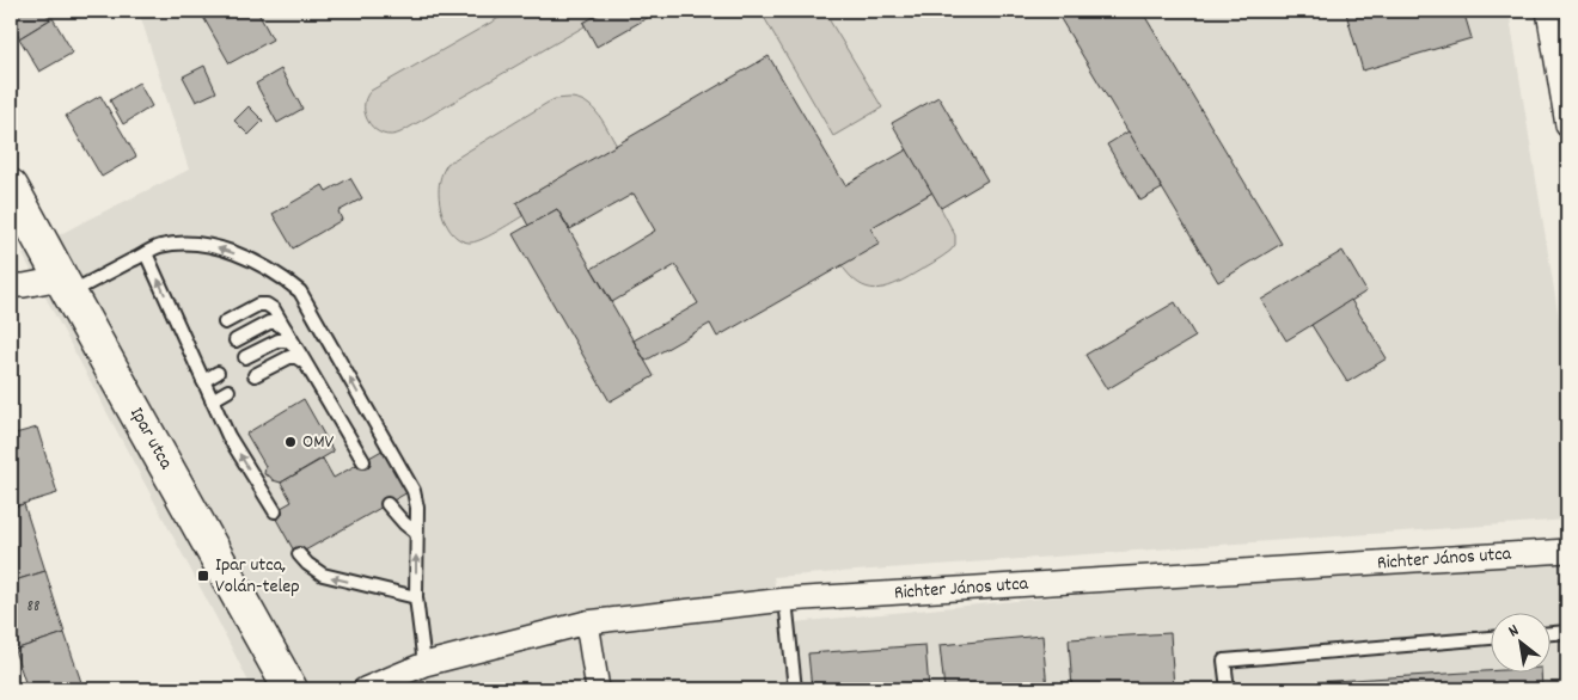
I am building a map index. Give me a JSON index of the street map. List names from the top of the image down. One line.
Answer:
{"streets":{"street":["Ipar utca","Richter János utca"]},"places":{"other":["OMV"],"transit":["Ipar utca, Volán-telep"]},"house_numbers":["88"],"north":"top left"}
